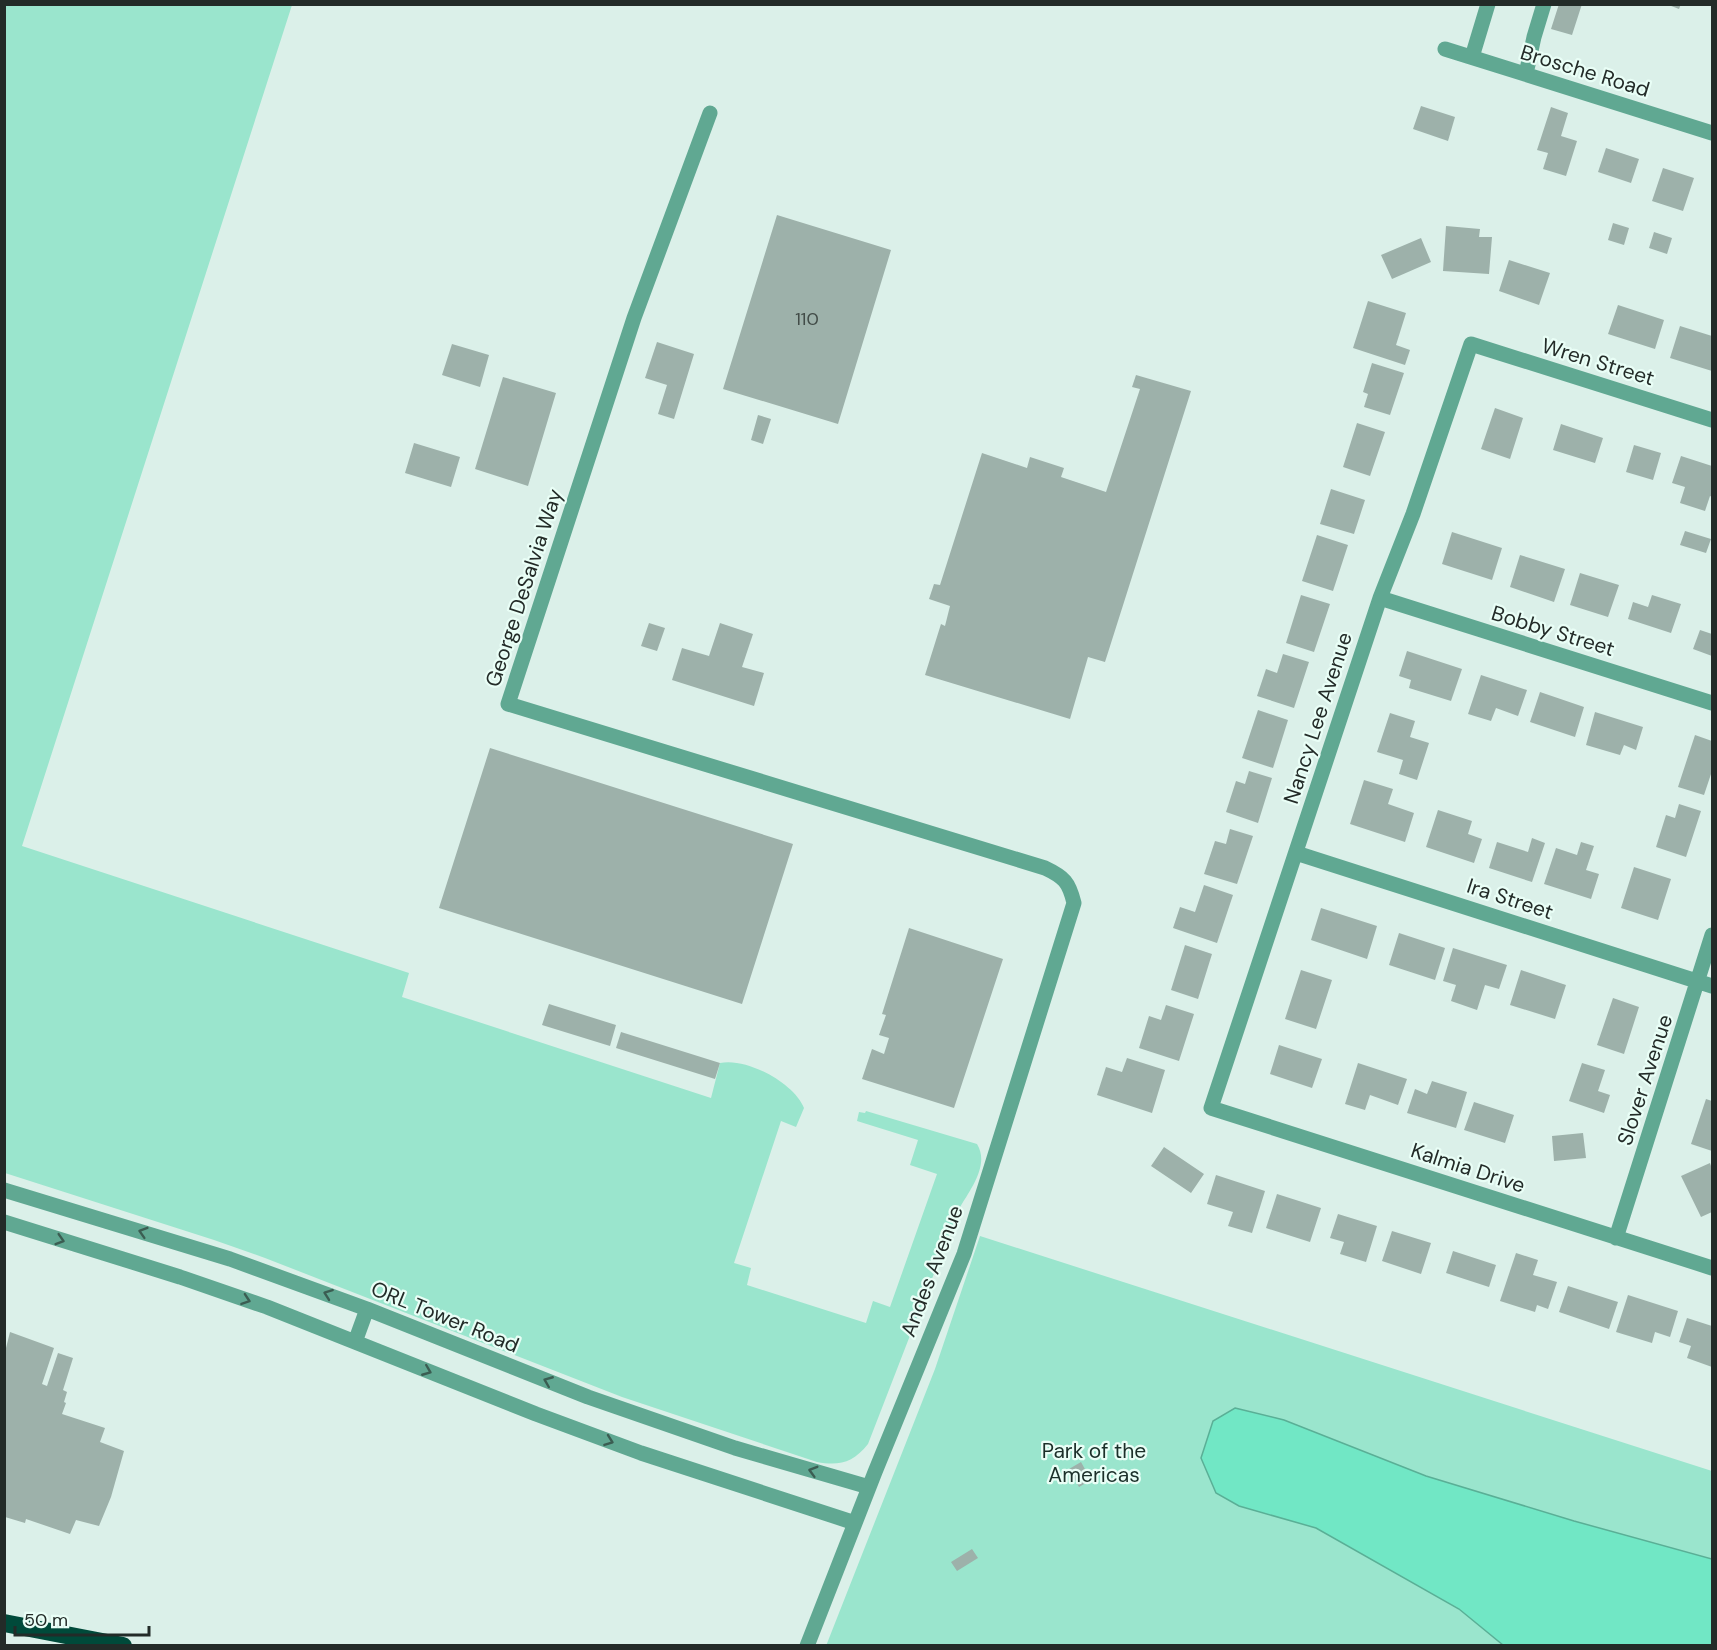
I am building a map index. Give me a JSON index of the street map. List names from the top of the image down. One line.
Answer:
{"streets":{"street":["Brosche Road","Wren Street","George DeSalvia Way","Bobby Street","Nancy Lee Avenue","Ira Street","Slover Avenue","Kalmia Drive","Andes Avenue","ORL Tower Road"]},"crossings":[["Wren Street","Nancy Lee Avenue"],["George DeSalvia Way","Andes Avenue"],["Bobby Street","Nancy Lee Avenue"],["Nancy Lee Avenue","Ira Street"],["Nancy Lee Avenue","Kalmia Drive"],["Ira Street","Slover Avenue"],["Slover Avenue","Kalmia Drive"],["Andes Avenue","ORL Tower Road"]],"parks":["Park of the Americas"],"house_numbers":["110"],"scale_bar":"50 m"}
